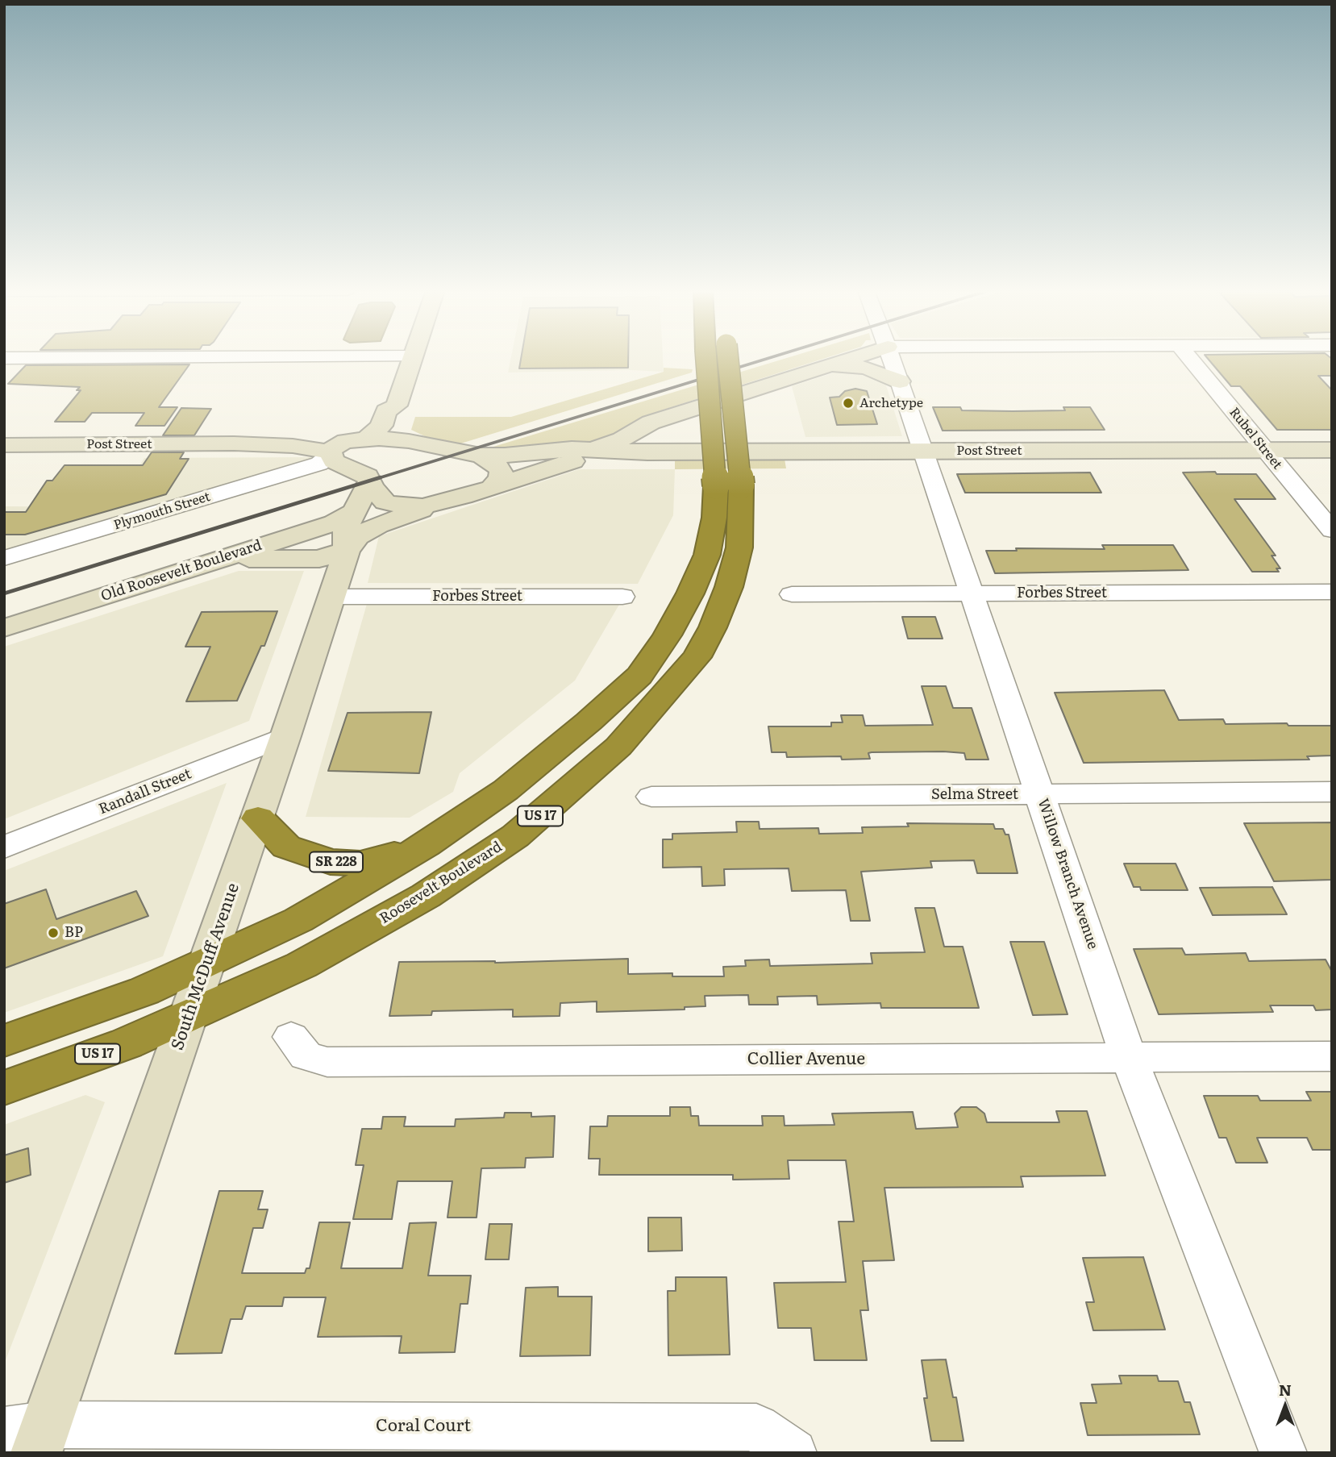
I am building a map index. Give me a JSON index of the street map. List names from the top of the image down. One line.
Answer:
{"streets":{"highway":["US 17","SR 228","Roosevelt Boulevard"],"main road":["Post Street","Old Roosevelt Boulevard","South McDuff Avenue"],"street":["Rubel Street","Plymouth Street","Forbes Street","Randall Street","Selma Street","Willow Branch Avenue","Collier Avenue","Coral Court"]},"crossings":[["Rubel Street","Post Street"],["Post Street","Plymouth Street"],["Post Street","Willow Branch Avenue"],["Post Street","South McDuff Avenue"],["Old Roosevelt Boulevard","South McDuff Avenue"],["Forbes Street","Willow Branch Avenue"],["Forbes Street","South McDuff Avenue"],["Randall Street","South McDuff Avenue"],["Selma Street","Willow Branch Avenue"],["SR 228","Roosevelt Boulevard"],["SR 228","South McDuff Avenue"],["Willow Branch Avenue","Collier Avenue"],["Roosevelt Boulevard","South McDuff Avenue"],["South McDuff Avenue","Coral Court"]],"places":["Archetype","BP"],"north":"top"}
